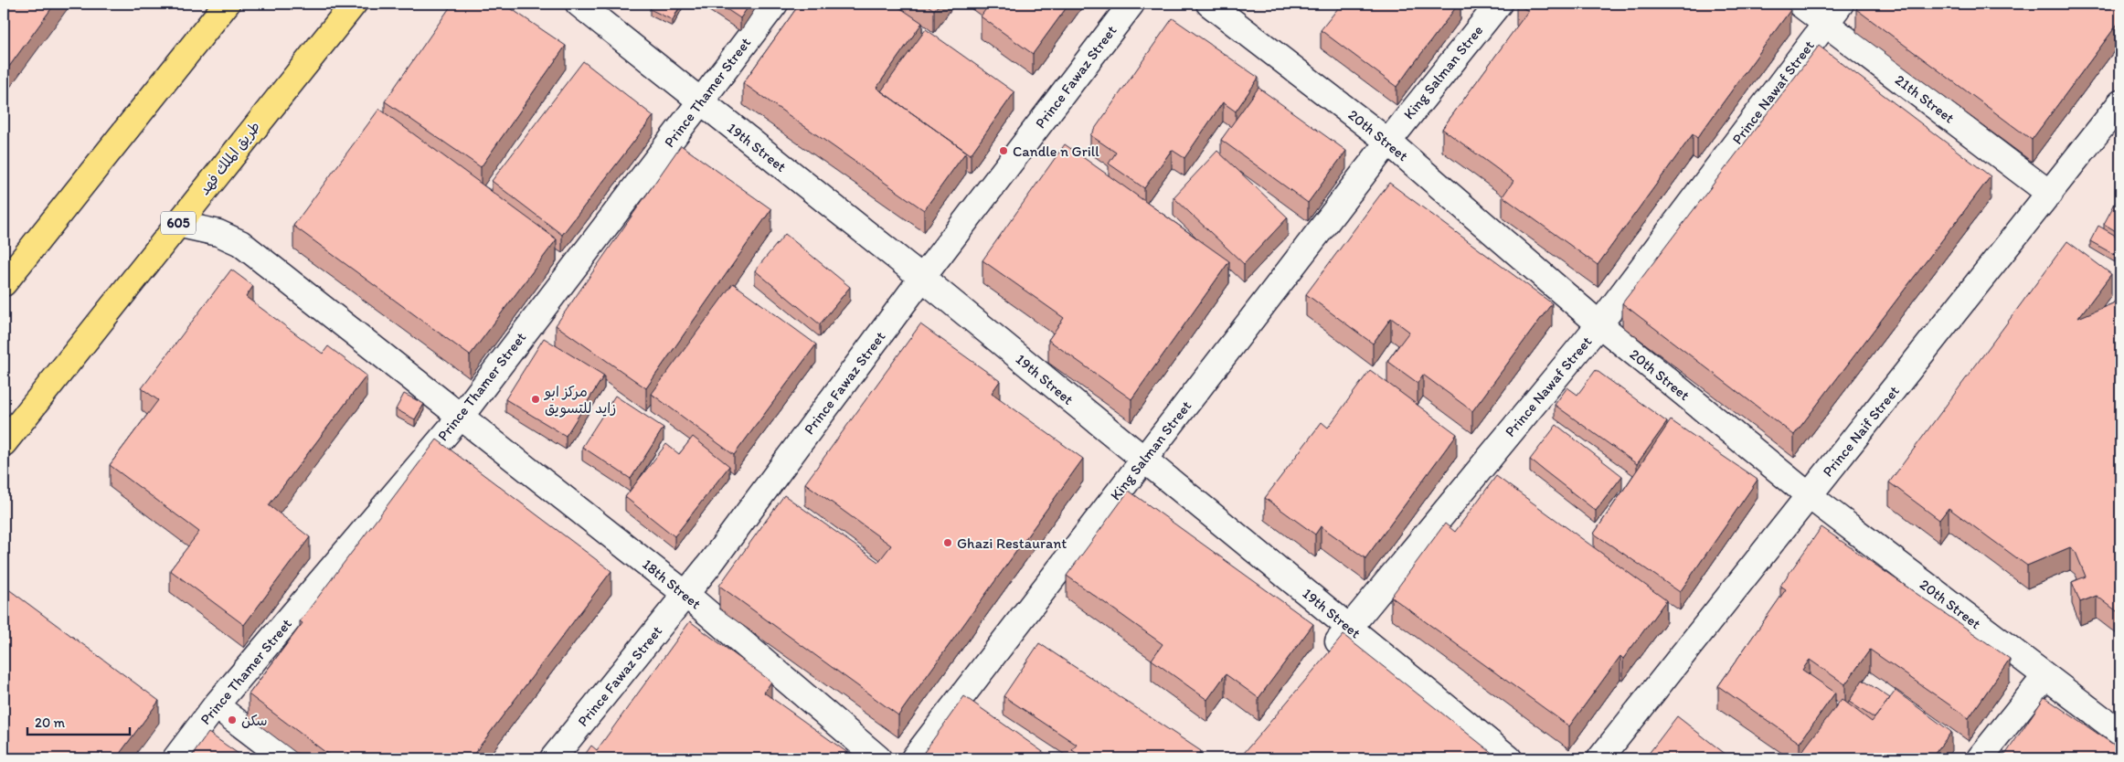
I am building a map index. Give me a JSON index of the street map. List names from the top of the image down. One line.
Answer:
{"streets":{"highway":["طريق الملك فهد","605"],"street":["King Salman Stree","Prince Fawaz Street","Prince Thamer Street","Prince Nawaf Street","21th Street","20th Street","19th Street","Prince Naif Street","King Salman Street","18th Street"]},"crossings":[["King Salman Stree","20th Street"],["King Salman Stree","King Salman Street"],["Prince Fawaz Street","19th Street"],["Prince Fawaz Street","18th Street"],["Prince Thamer Street","19th Street"],["Prince Thamer Street","18th Street"],["Prince Nawaf Street","21th Street"],["Prince Nawaf Street","20th Street"],["Prince Nawaf Street","19th Street"],["21th Street","Prince Naif Street"],["20th Street","Prince Naif Street"],["20th Street","King Salman Street"],["19th Street","King Salman Street"],["طريق الملك فهد","18th Street"]],"places":["Candle n Grill","مركز ابو زايد للتسويق","Ghazi Restaurant","سكن"],"scale_bar":"20 m"}
